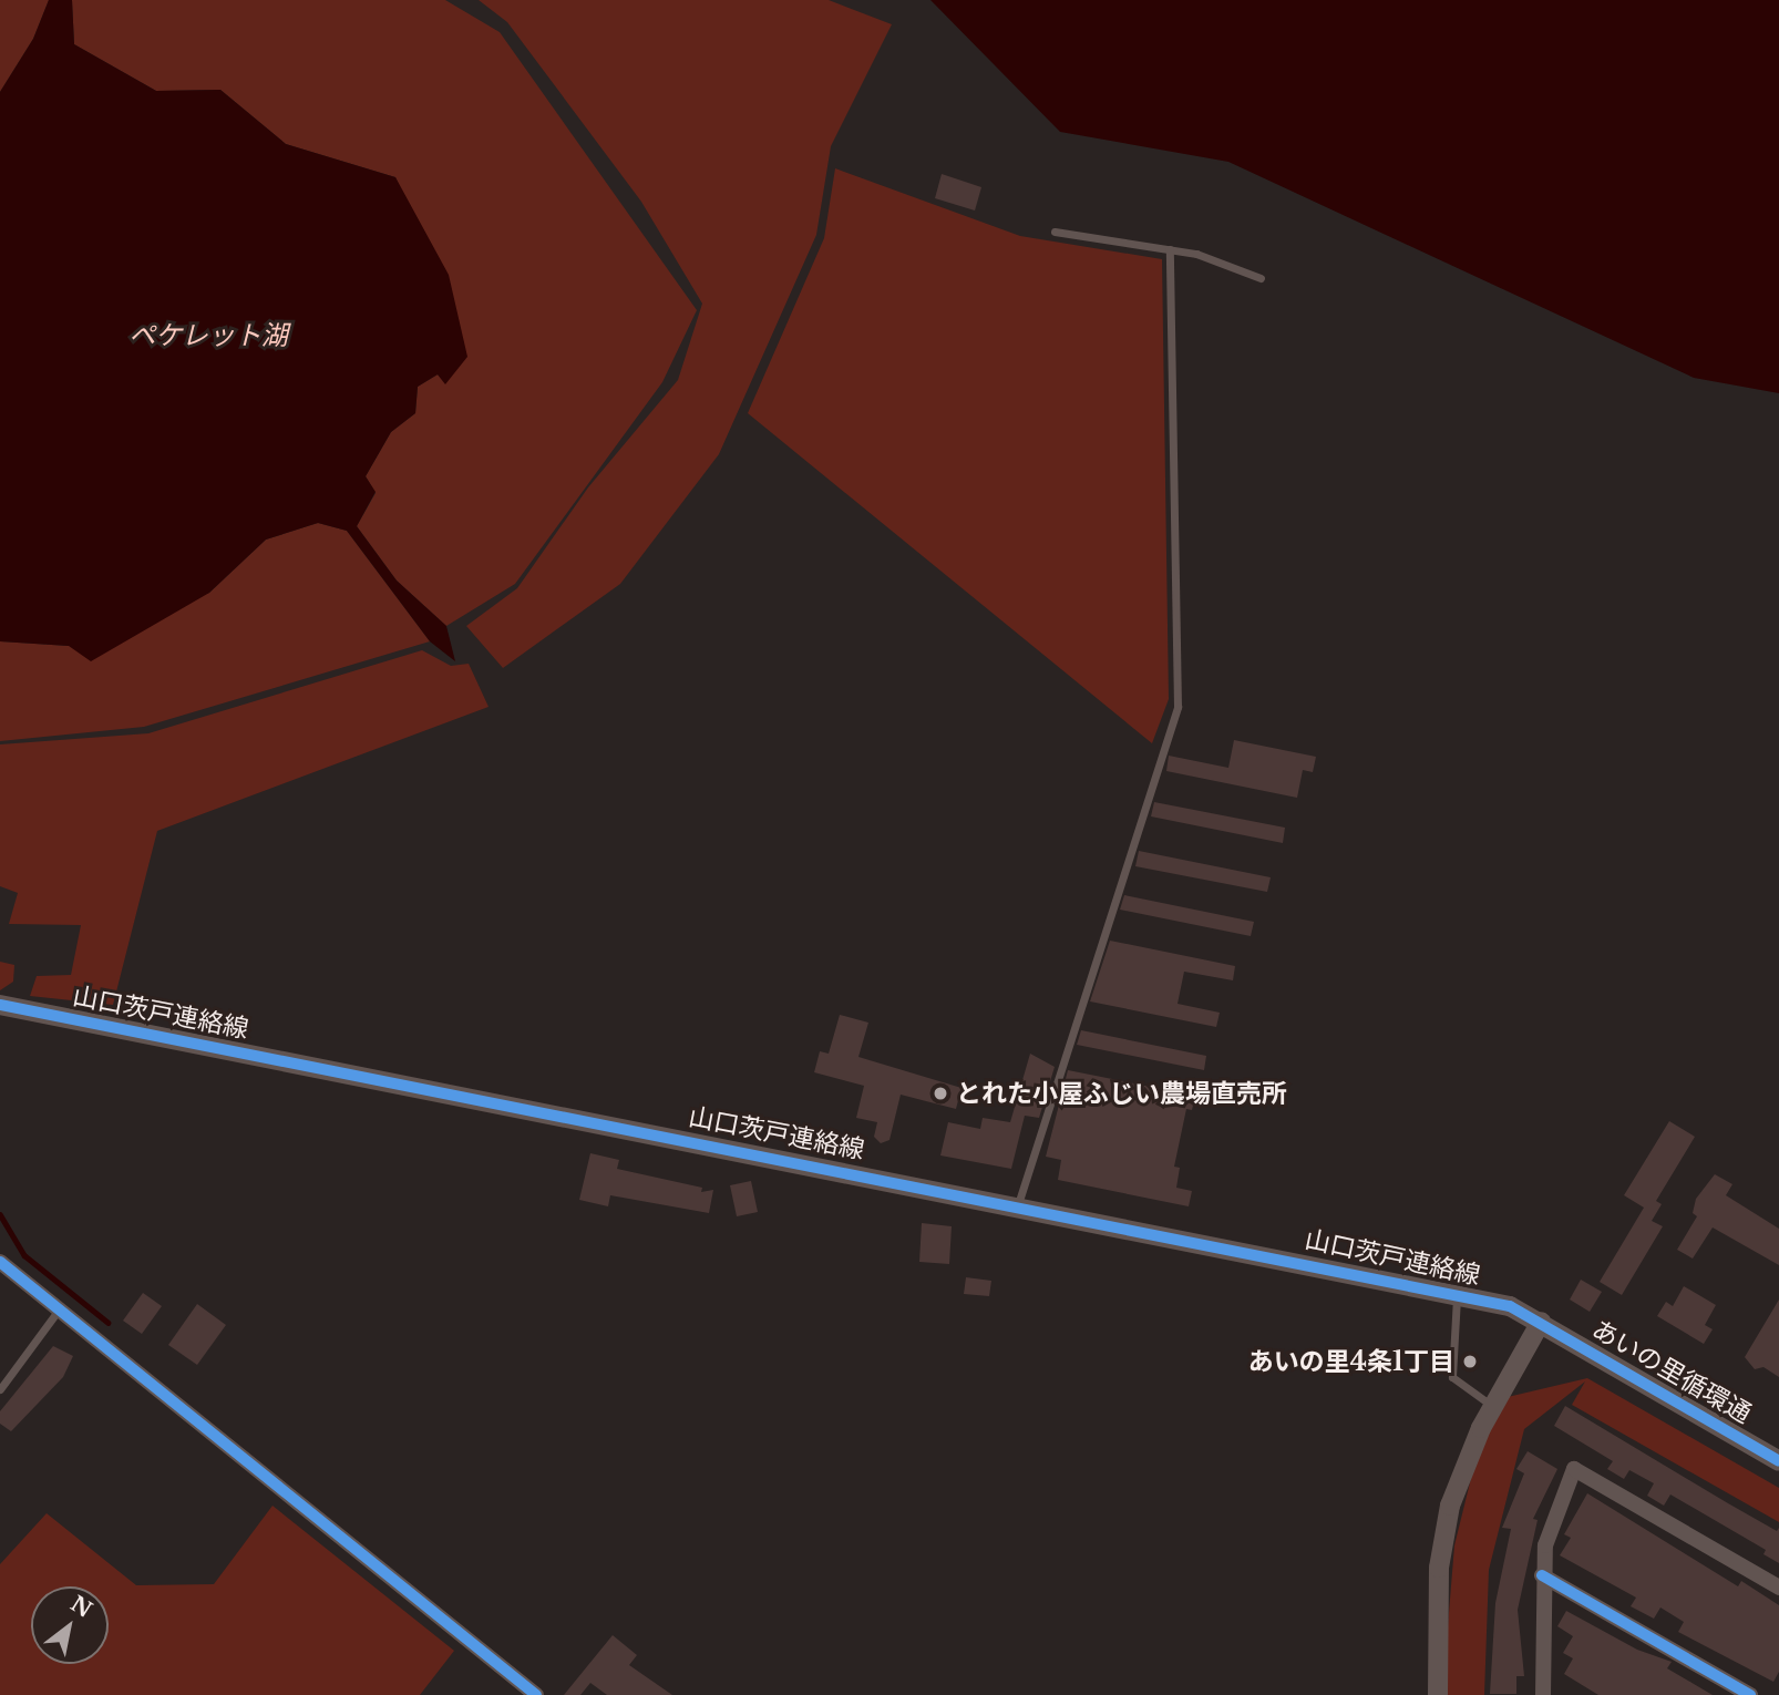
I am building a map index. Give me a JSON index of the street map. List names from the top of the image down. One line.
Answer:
{"streets":{"street":["山口茨戸連絡線","あいの里循環通"]},"crossings":[["山口茨戸連絡線","あいの里循環通"]],"water":["ペケレット湖"],"places":["とれた小屋ふじい農場直売所","あいの里4条1丁目"],"north":"top right"}
